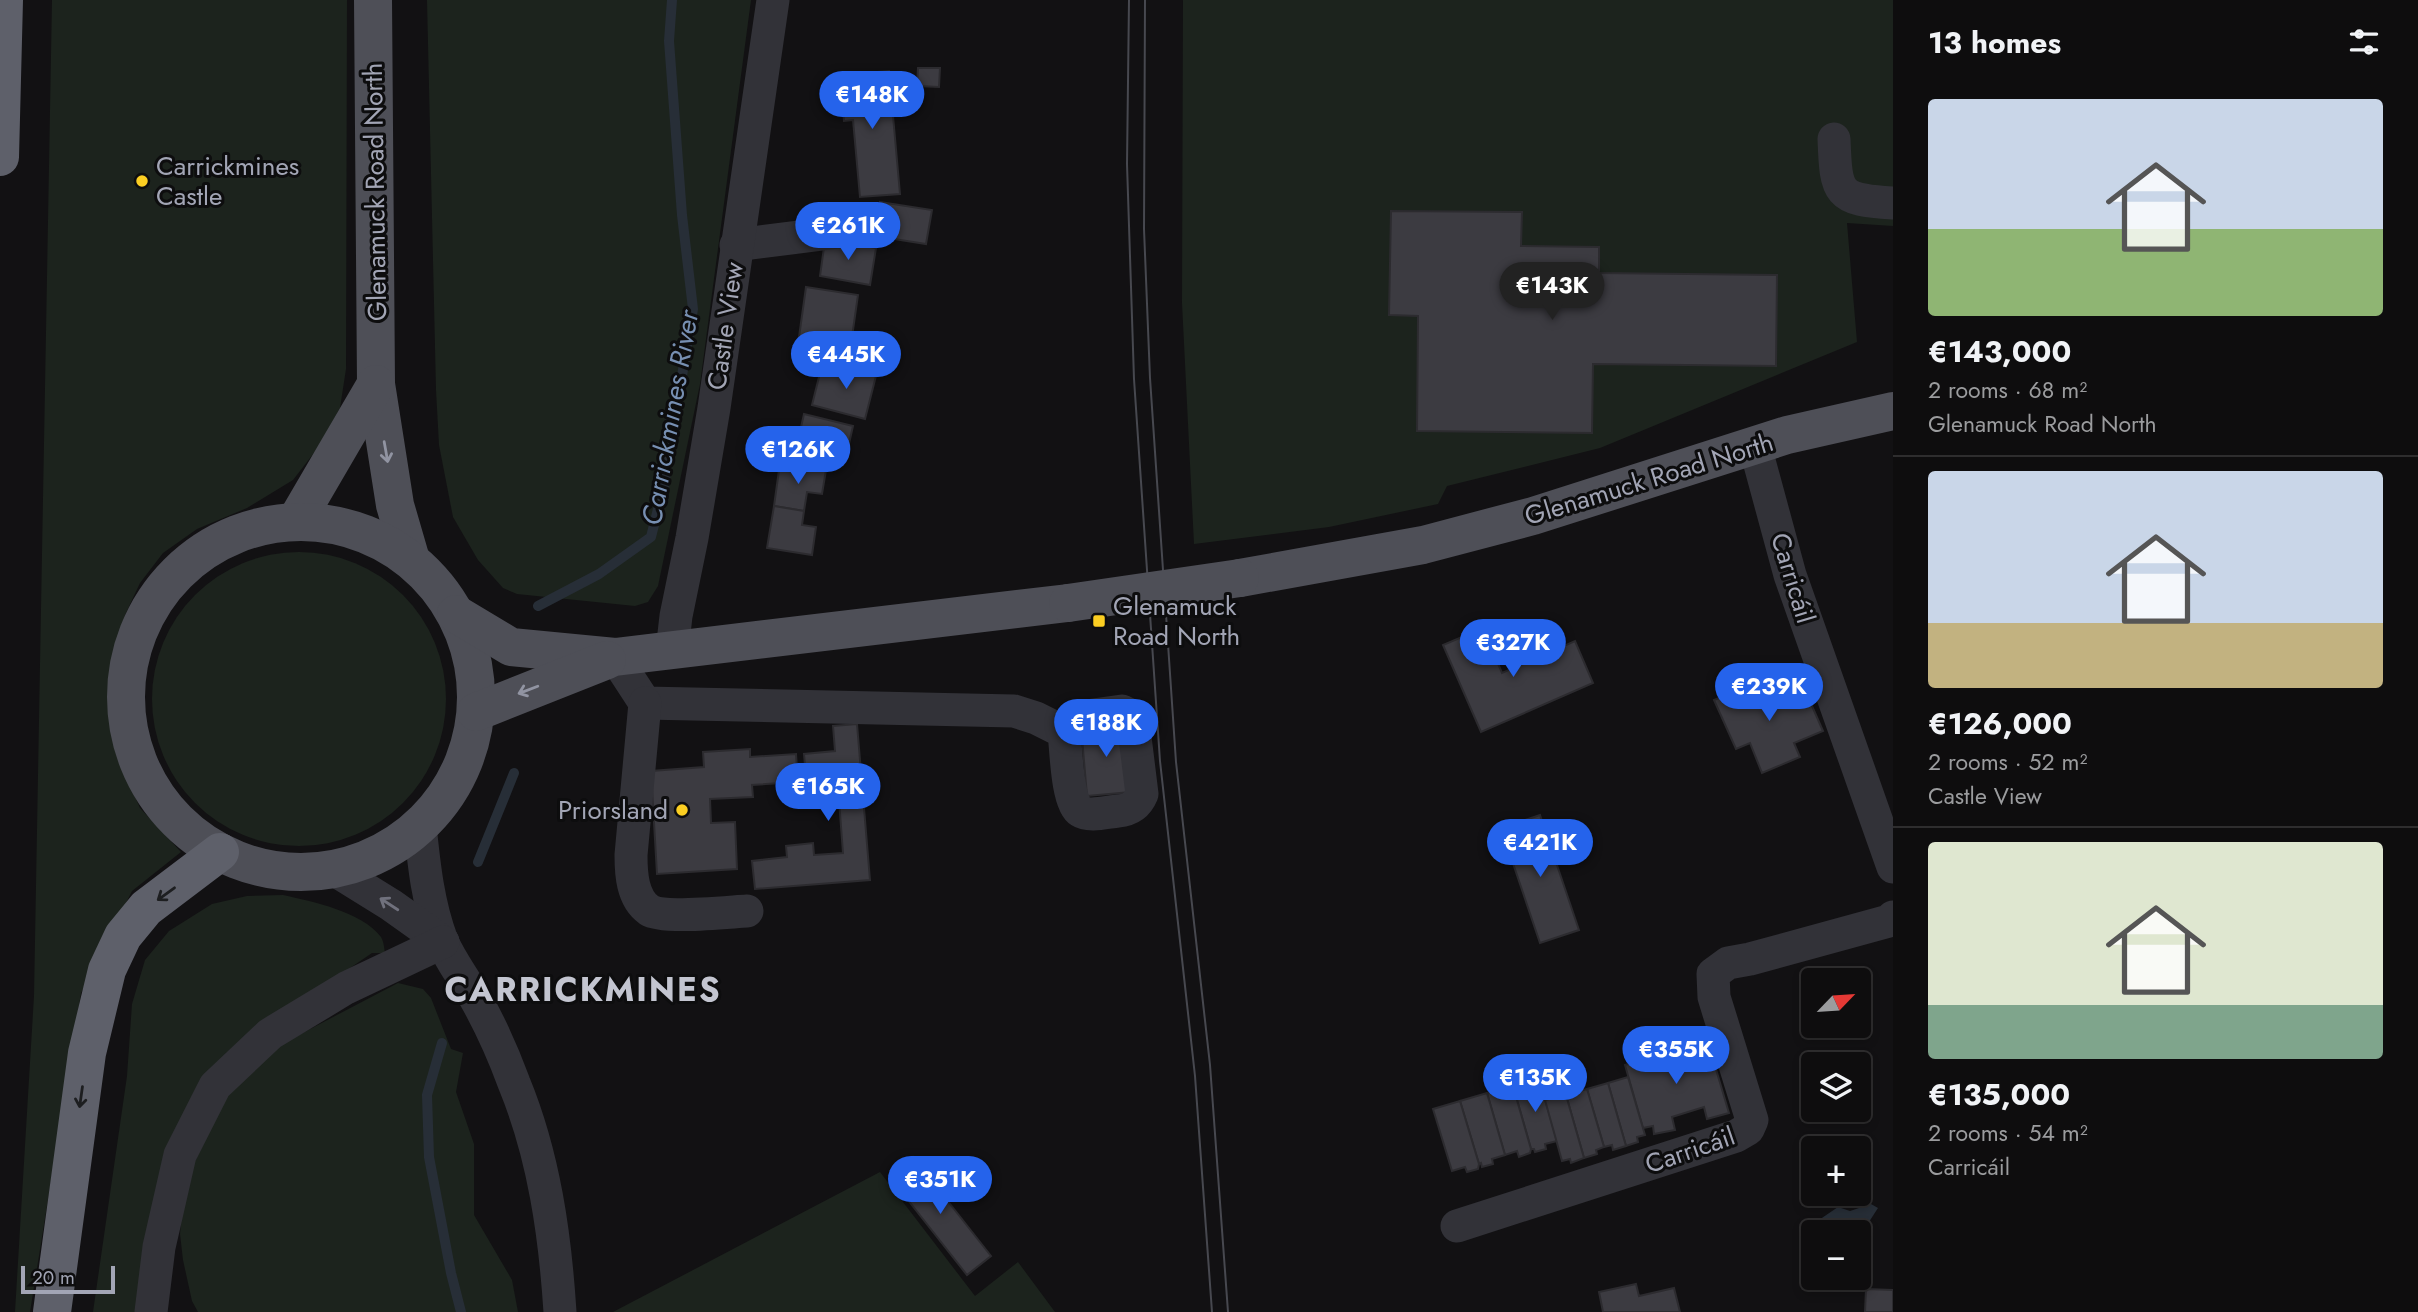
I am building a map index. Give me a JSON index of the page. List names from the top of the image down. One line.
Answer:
{"streets":{"main road":["Glenamuck Road North"],"street":["Castle View","Carricáil"]},"crossings":[["Glenamuck Road North","Castle View"],["Glenamuck Road North","Carricáil"]],"districts":["CARRICKMINES"],"water":["Carrickmines River"],"places":{"other":["Carrickmines Castle","Priorsland"],"transit":["Glenamuck Road North"]},"scale_bar":"20 m","north":"top right","page":{"heading":"13 homes","price":["€148K","€261K","€143K","€445K","€126K","€327K","€239K","€188K","€165K","€421K","€355K","€135K","€351K"],"list":[{"name":"€143,000","note":"2 rooms · 68 m² · Glenamuck Road North"},{"name":"€126,000","note":"2 rooms · 52 m² · Castle View"},{"name":"€135,000","note":"2 rooms · 54 m² · Carricáil"}],"map_buttons":["+","−"],"scale":"20 m"}}
